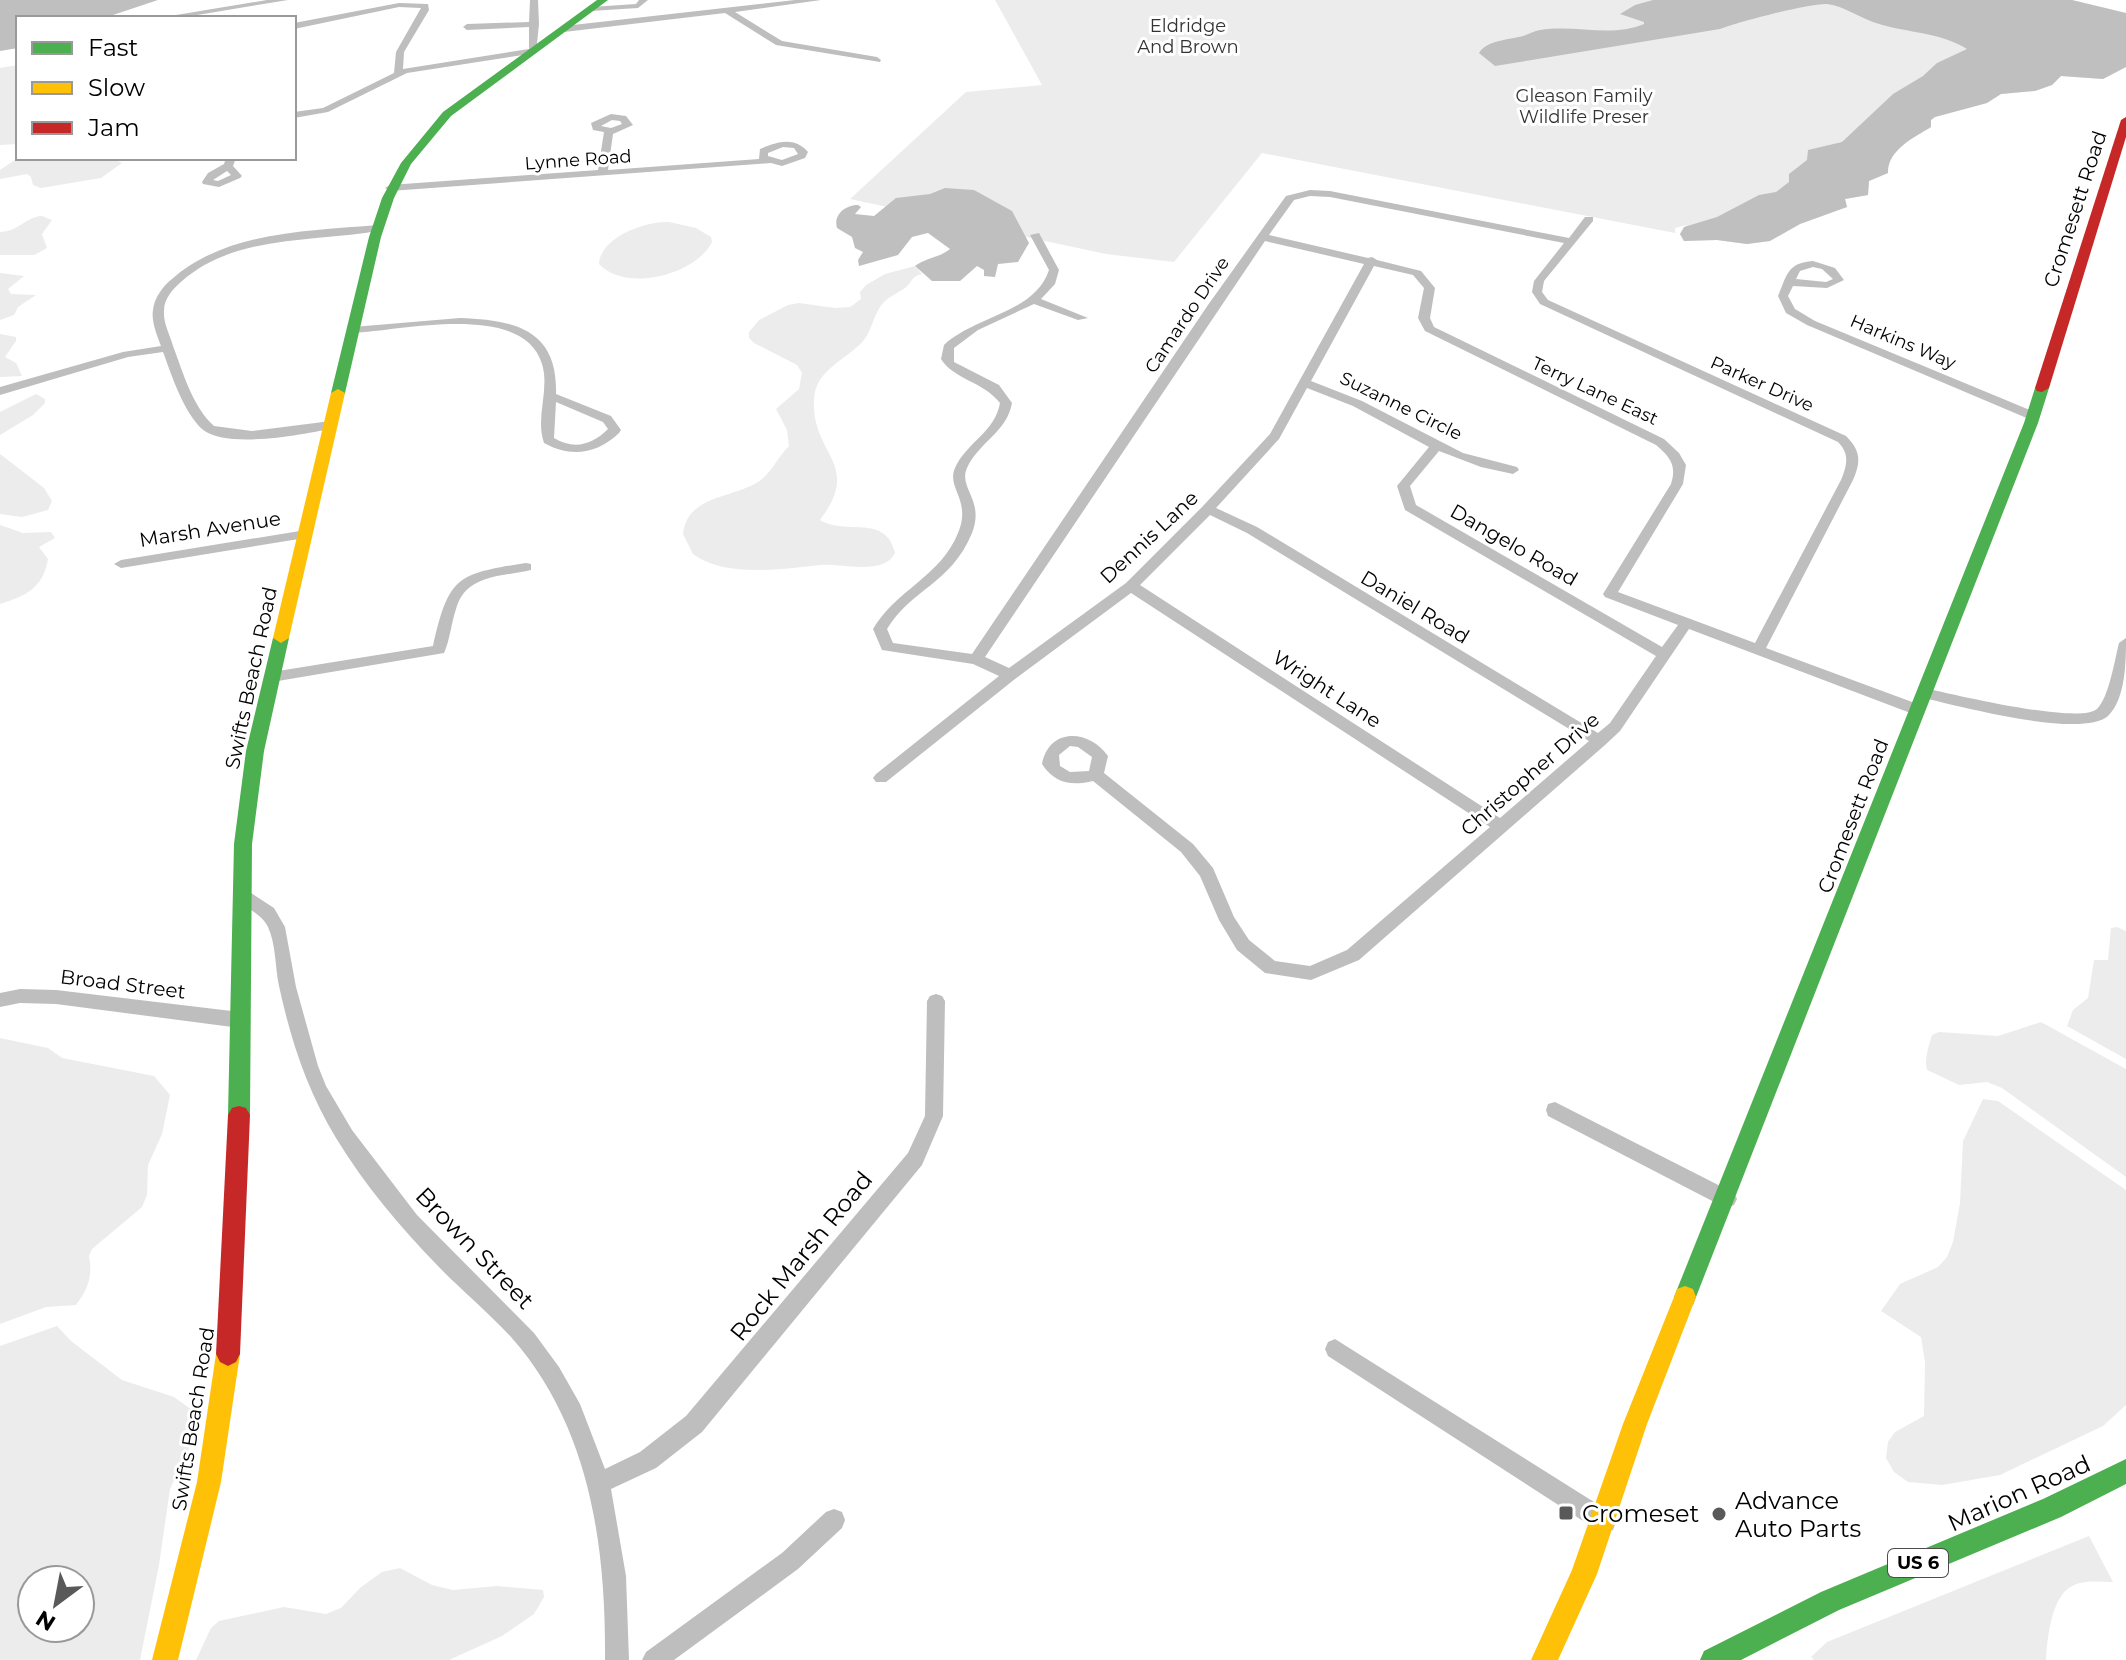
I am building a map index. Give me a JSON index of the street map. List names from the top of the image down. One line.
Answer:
{"streets":{"street":["Lynne Road","Cromesett Road","Camardo Drive","Harkins Way","Parker Drive","Terry Lane East","Suzanne Circle","Marsh Avenue","Dennis Lane","Dangelo Road","Daniel Road","Swifts Beach Road","Wright Lane","Christopher Drive","Broad Street","Brown Street","Rock Marsh Road","Marion Road","US 6"]},"crossings":[["Lynne Road","Swifts Beach Road"],["Cromesett Road","Harkins Way"],["Camardo Drive","Parker Drive"],["Camardo Drive","Terry Lane East"],["Terry Lane East","Dennis Lane"],["Suzanne Circle","Dennis Lane"],["Suzanne Circle","Dangelo Road"],["Marsh Avenue","Swifts Beach Road"],["Dennis Lane","Daniel Road"],["Dennis Lane","Wright Lane"],["Dangelo Road","Christopher Drive"],["Daniel Road","Christopher Drive"],["Swifts Beach Road","Broad Street"],["Swifts Beach Road","Brown Street"],["Wright Lane","Christopher Drive"],["Brown Street","Rock Marsh Road"]],"parks":["Eldridge And Brown","Gleason Family Wildlife Preser"],"places":{"transit":["Cromeset"],"other":["Advance Auto Parts"]},"legend":["Fast","Slow","Jam"],"north":"bottom left"}
